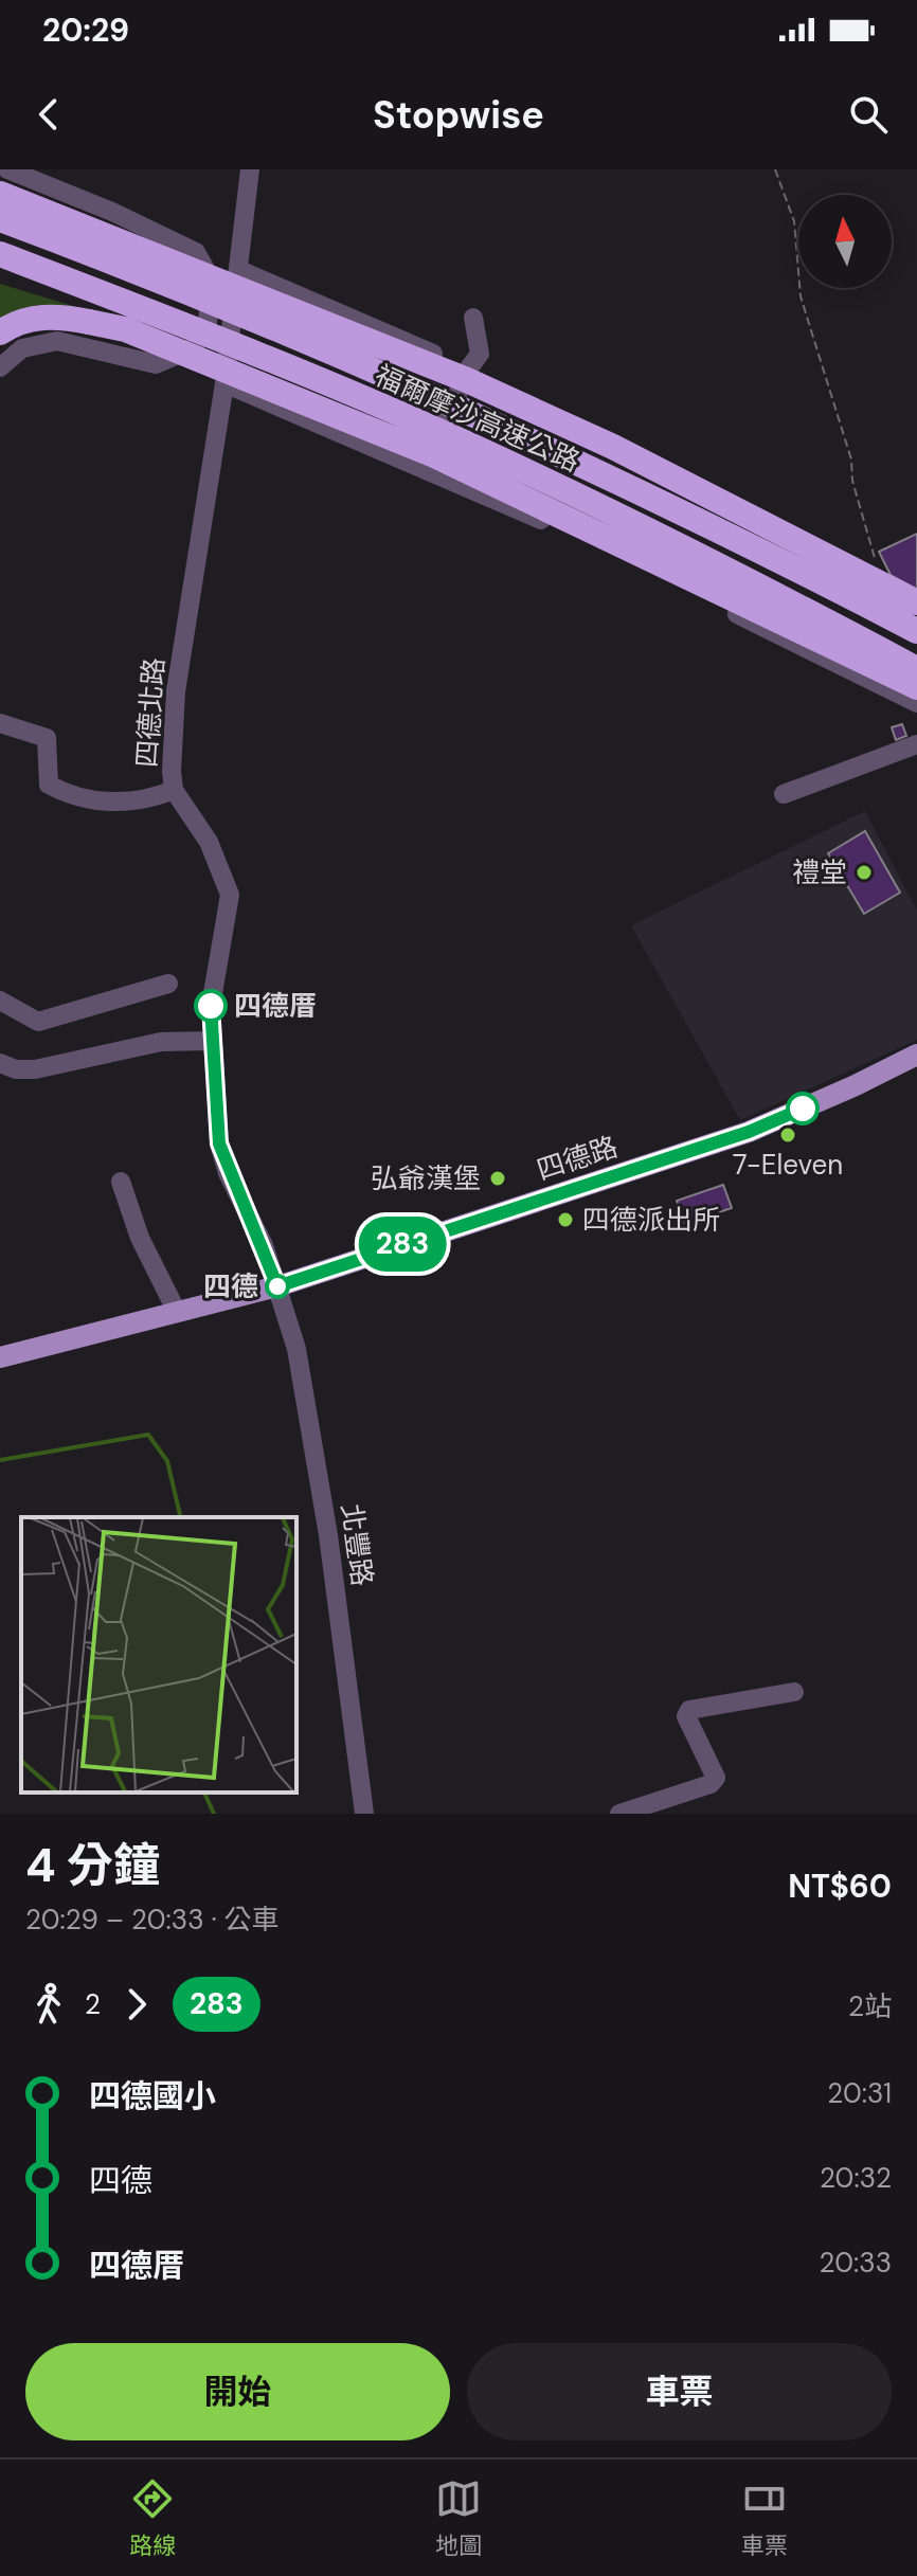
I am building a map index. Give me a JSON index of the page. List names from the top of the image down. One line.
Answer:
{"streets":{"highway":["福爾摩沙高速公路"],"main road":["四德路"],"street":["四德北路","北豐路"]},"crossings":[["四德北路","四德路"],["四德北路","北豐路"],["四德路","北豐路"]],"places":["禮堂","四德厝","7-Eleven","弘爺漢堡","四德派出所","四德"],"lines":["bus line 283"],"north":"top","page":{"status":"20:29","header":"Stopwise","on_map":"283","heading":["4 分鐘","20:29 – 20:33 · 公車","NT$60"],"legs":["2","283","2站"],"list":[{"name":"四德國小","value":"20:31"},{"name":"四德","value":"20:32"},{"name":"四德厝","value":"20:33"}],"buttons":["開始","車票"],"tabs":["路線","地圖","車票"]}}
